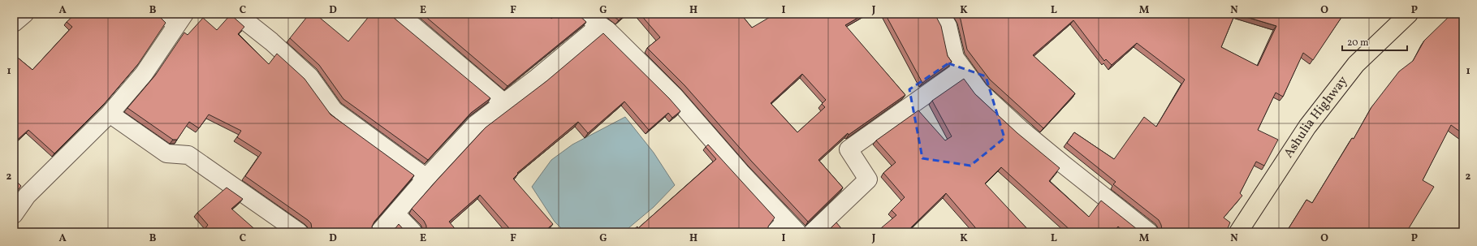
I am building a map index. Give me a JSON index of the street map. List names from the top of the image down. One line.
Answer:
{"streets":{"highway":["Ashulia Highway"]},"scale_bar":"20 m","grid":{"columns":["A","B","C","D","E","F","G","H","I","J","K","L","M","N","O","P"],"rows":["1","2"]}}
